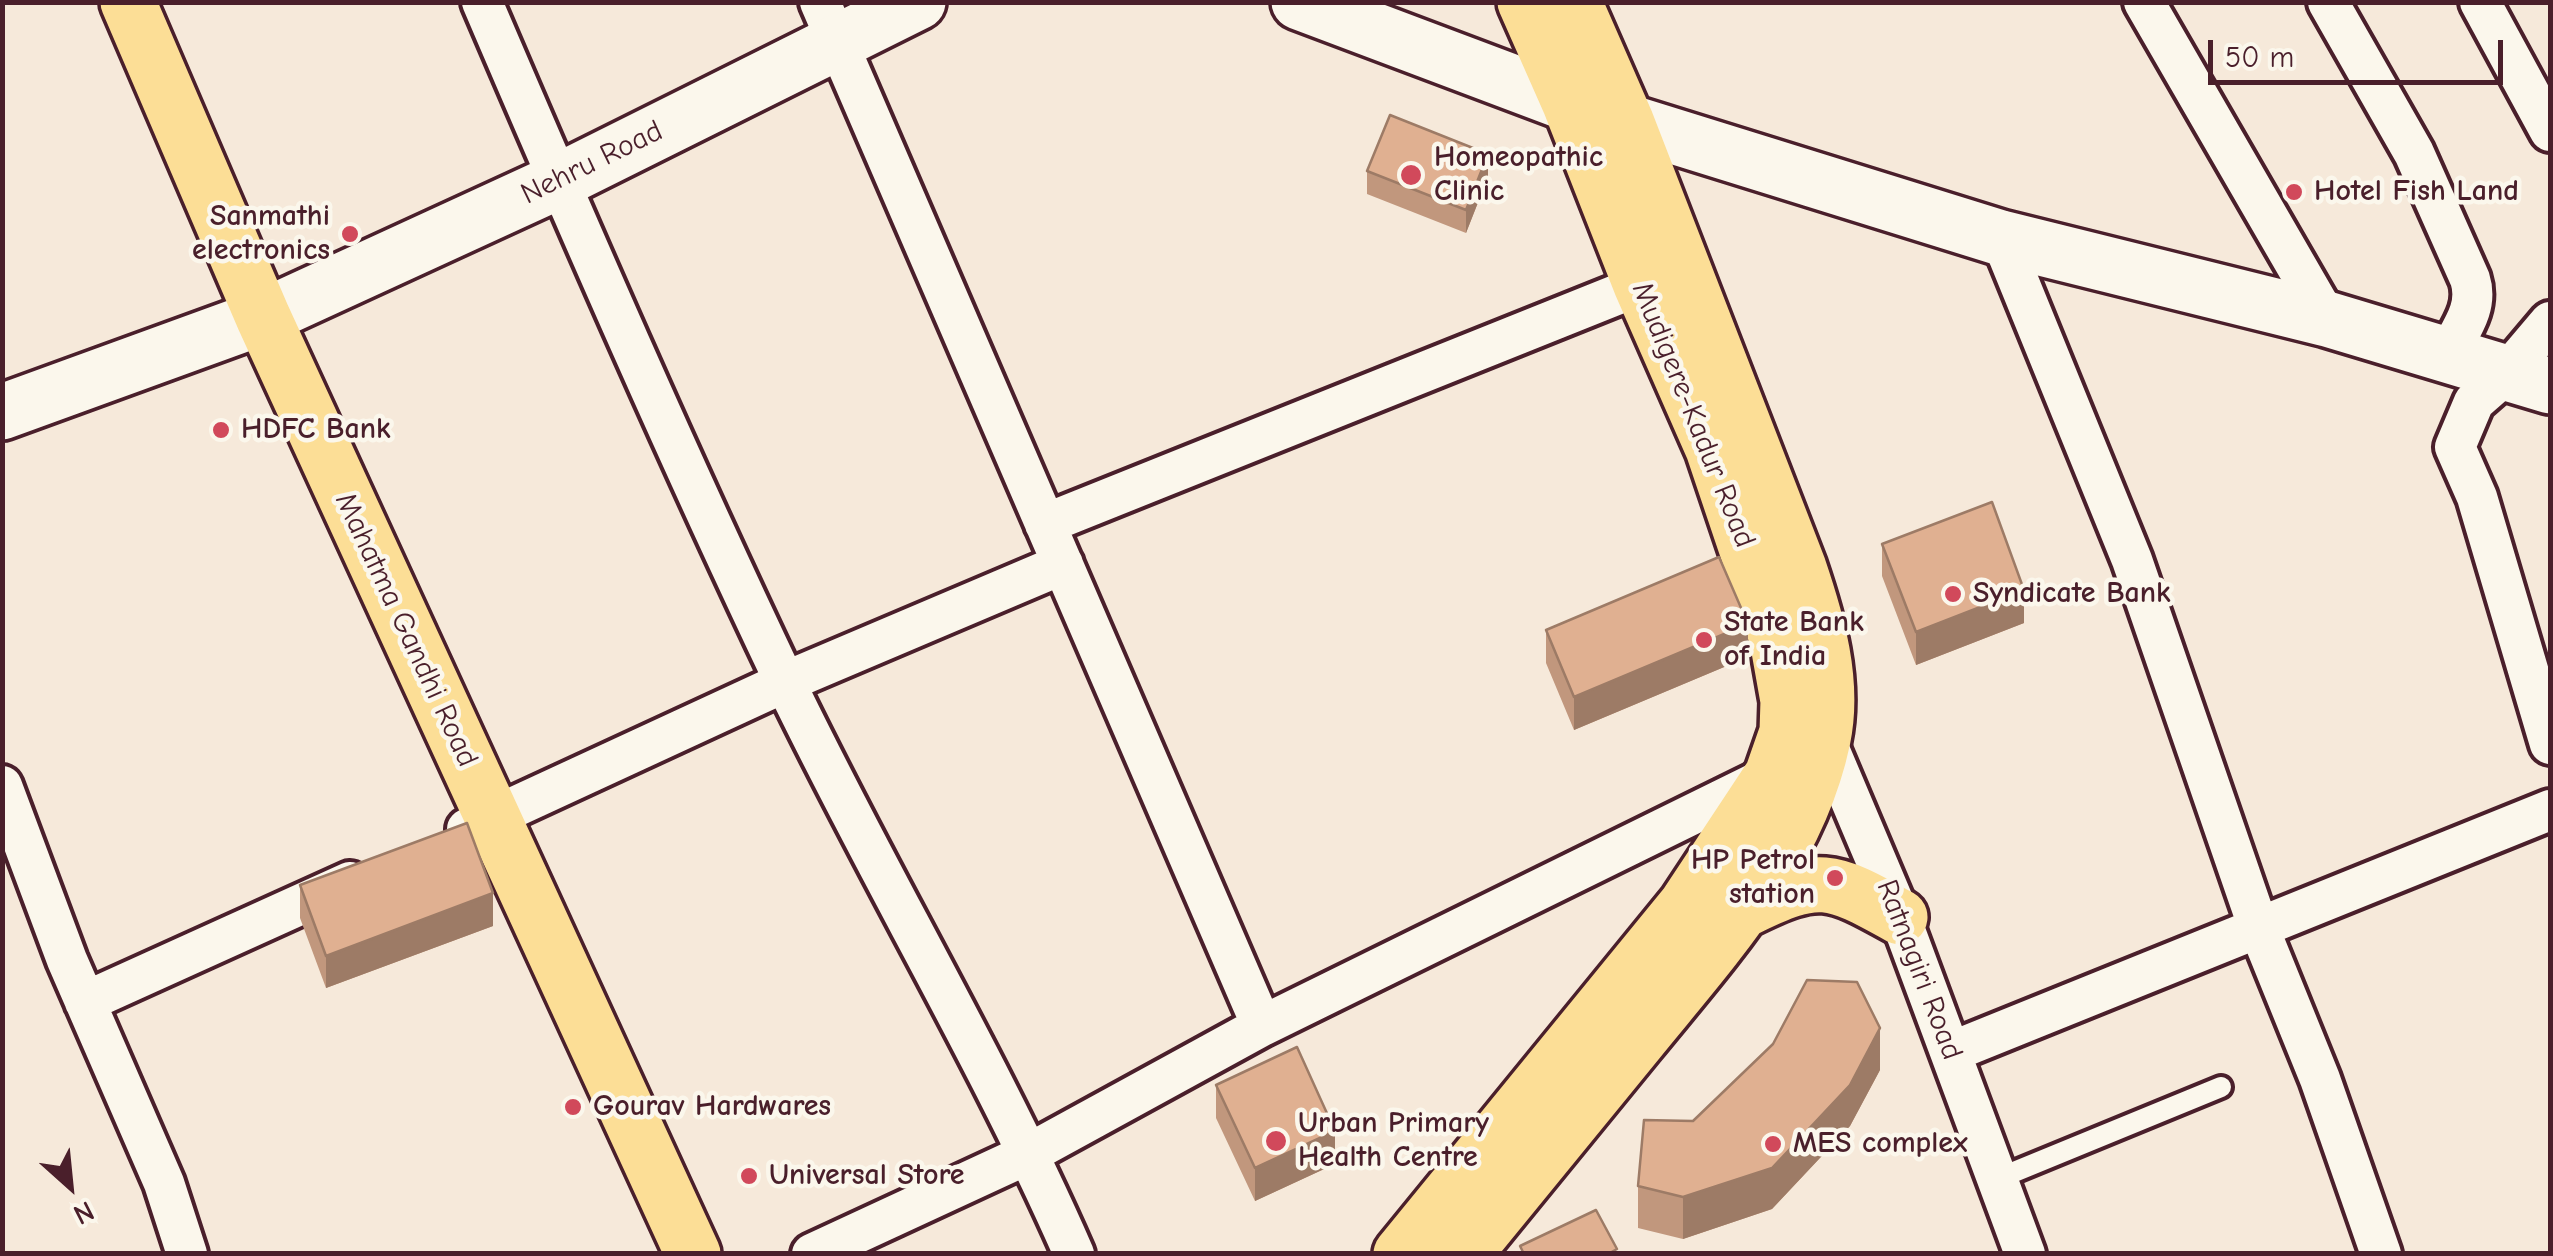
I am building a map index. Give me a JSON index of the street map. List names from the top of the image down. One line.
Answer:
{"streets":{"main road":["Mudigere-Kadur Road","Mahatma Gandhi Road"],"street":["Nehru Road","Ratnagiri Road"]},"crossings":[["Nehru Road","Mahatma Gandhi Road"],["Mudigere-Kadur Road","Ratnagiri Road"]],"places":["Homeopathic Clinic","Hotel Fish Land","Sanmathi electronics","HDFC Bank","Syndicate Bank","State Bank of India","HP Petrol station","Gourav Hardwares","Urban Primary Health Centre","MES complex","Universal Store"],"scale_bar":"50 m","north":"bottom right"}
